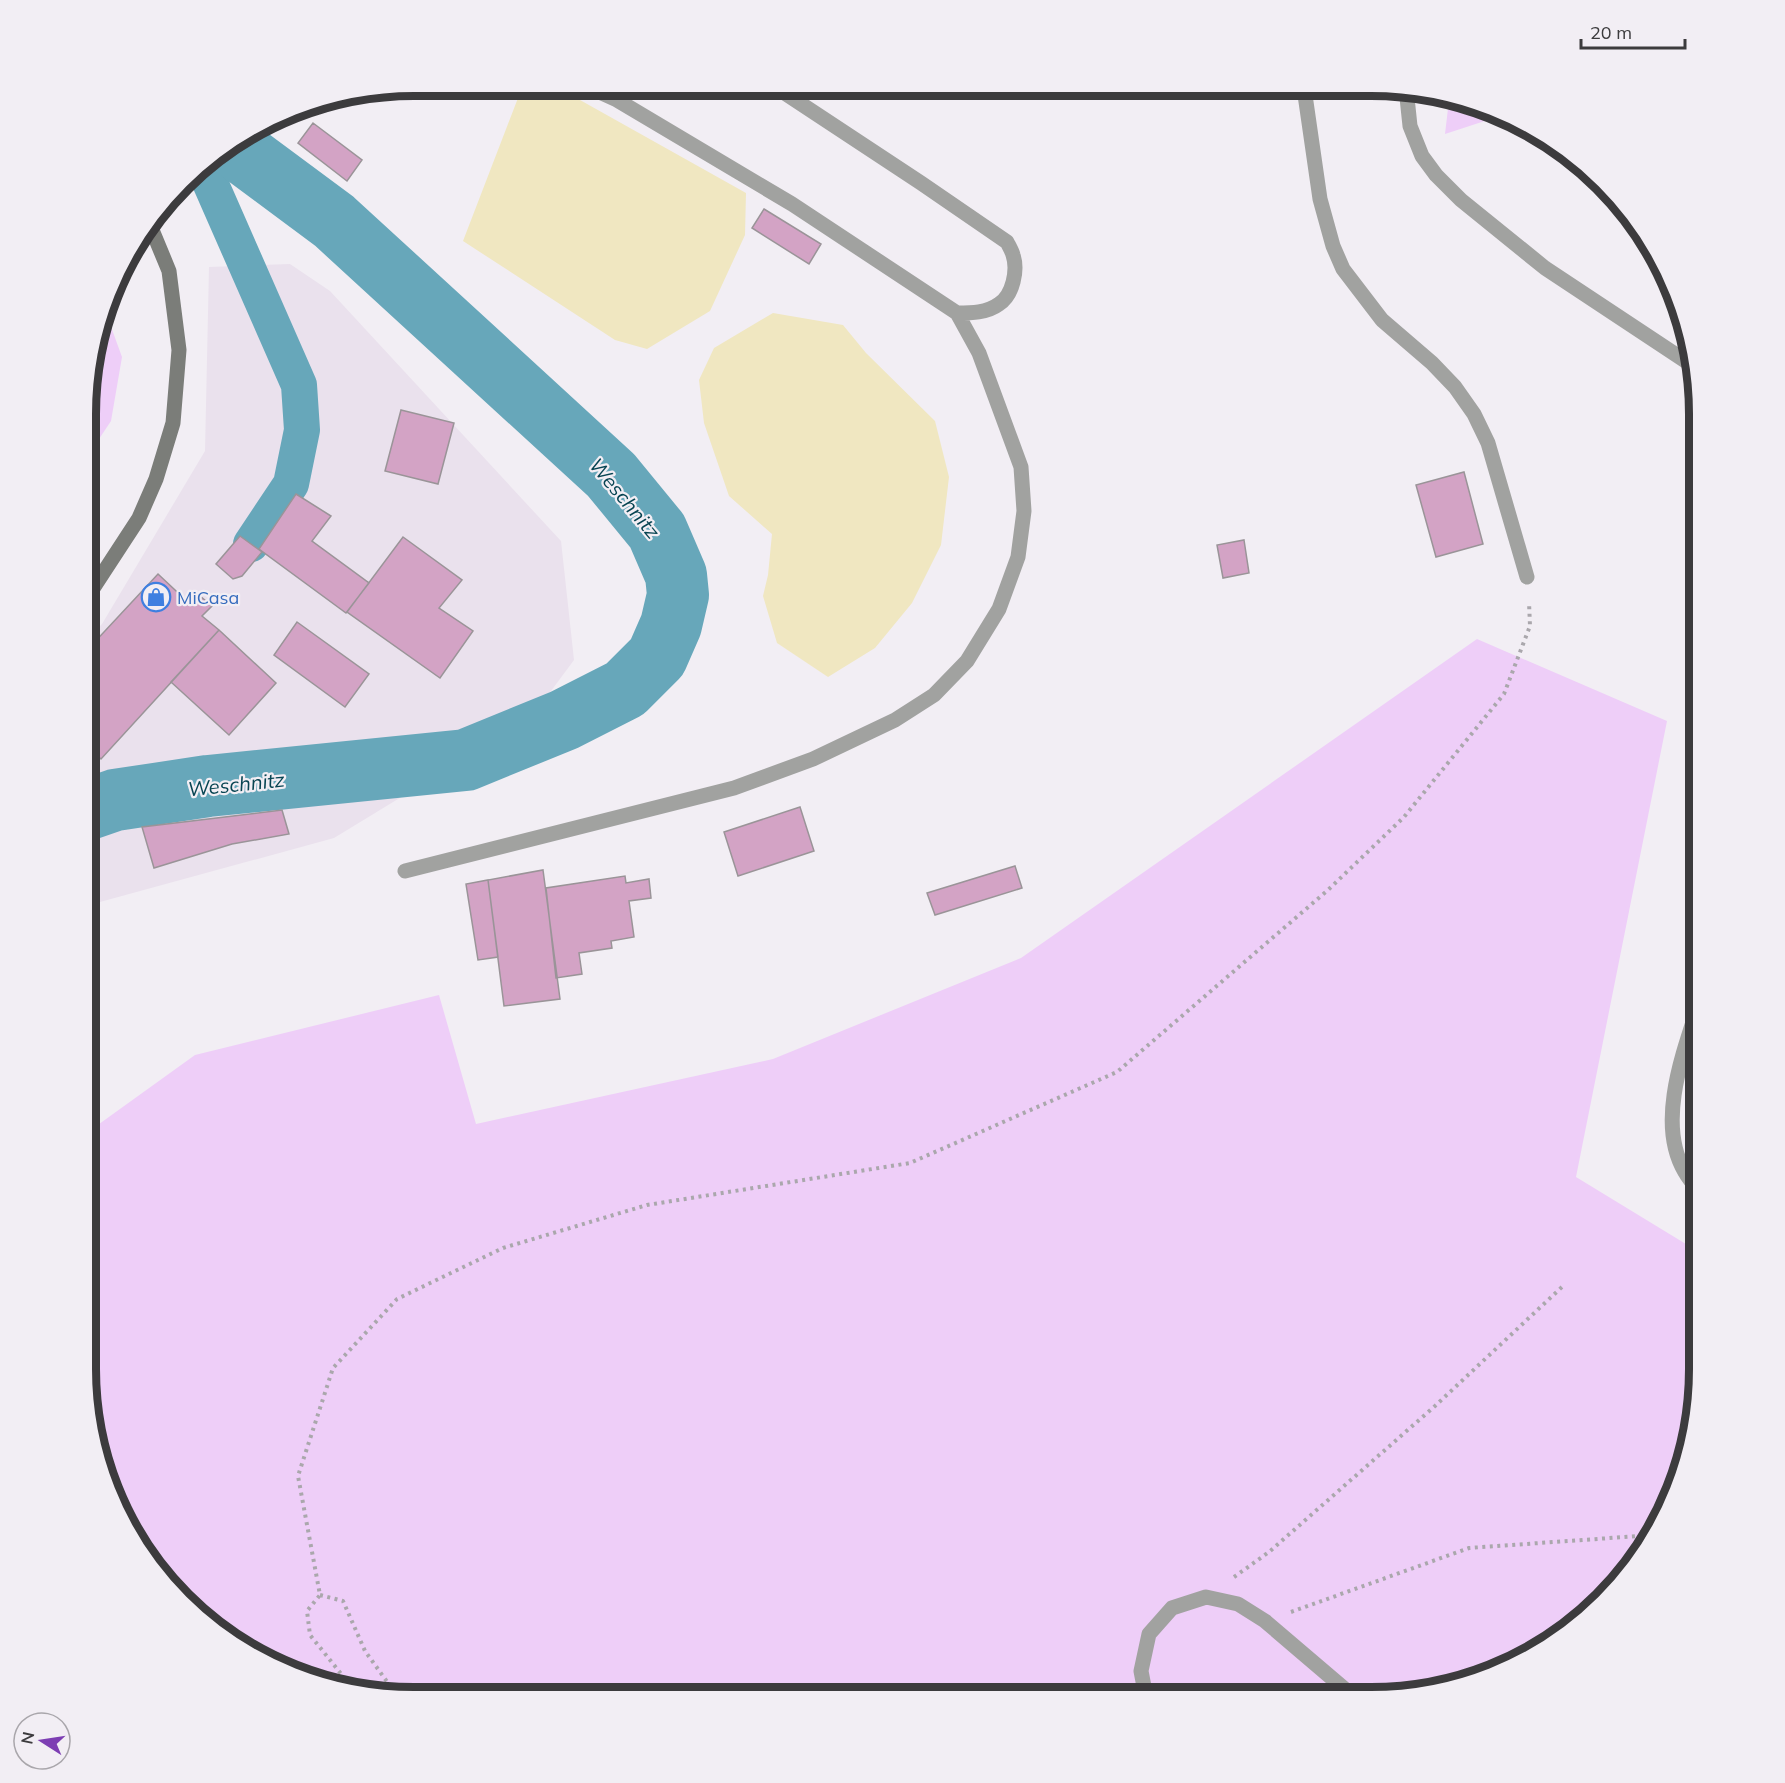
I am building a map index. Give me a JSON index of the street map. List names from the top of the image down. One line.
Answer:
{"water":["Weschnitz"],"places":{"shop":["MiCasa"]},"scale_bar":"20 m","north":"left"}
